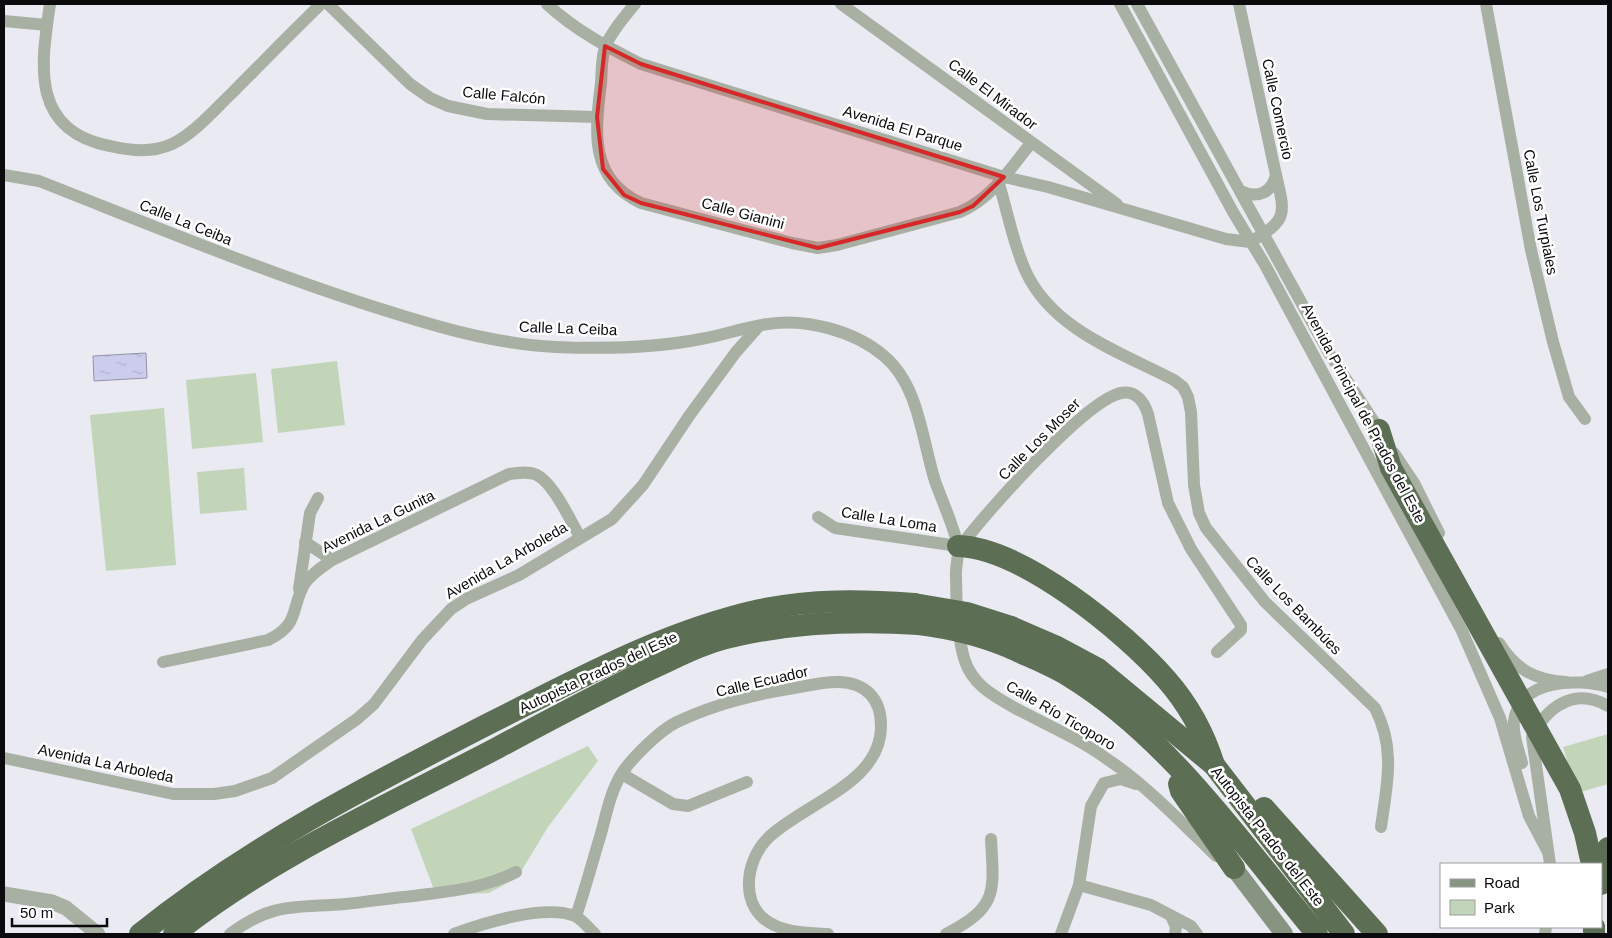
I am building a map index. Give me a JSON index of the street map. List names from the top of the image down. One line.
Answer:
{"streets":{"highway":["Autopista Prados del Este"],"street":["Calle El Mirador","Calle Falcón","Calle Comercio","Avenida El Parque","Calle Los Turpiales","Calle Gianini","Calle La Ceiba","Avenida Principal de Prados del Este","Calle Los Moser","Calle La Loma","Avenida La Gunita","Avenida La Arboleda","Calle Los Bambúes","Calle Ecuador","Calle Río Ticoporo"]},"crossings":[["Calle El Mirador","Avenida El Parque"],["Calle El Mirador","Calle Gianini"],["Calle Falcón","Calle Gianini"],["Calle Comercio","Avenida Principal de Prados del Este"],["Avenida El Parque","Calle Gianini"],["Avenida El Parque","Avenida Principal de Prados del Este"],["Avenida El Parque","Calle Los Bambúes"],["Calle Gianini","Calle Los Bambúes"],["Calle La Ceiba","Calle Los Moser"],["Calle La Ceiba","Calle La Loma"],["Calle La Ceiba","Avenida La Arboleda"],["Calle La Ceiba","Calle Río Ticoporo"],["Calle Los Moser","Calle La Loma"],["Calle Los Moser","Calle Río Ticoporo"],["Calle La Loma","Calle Río Ticoporo"],["Avenida La Gunita","Avenida La Arboleda"]],"legend":["Road","Park"],"scale_bar":"50 m"}
